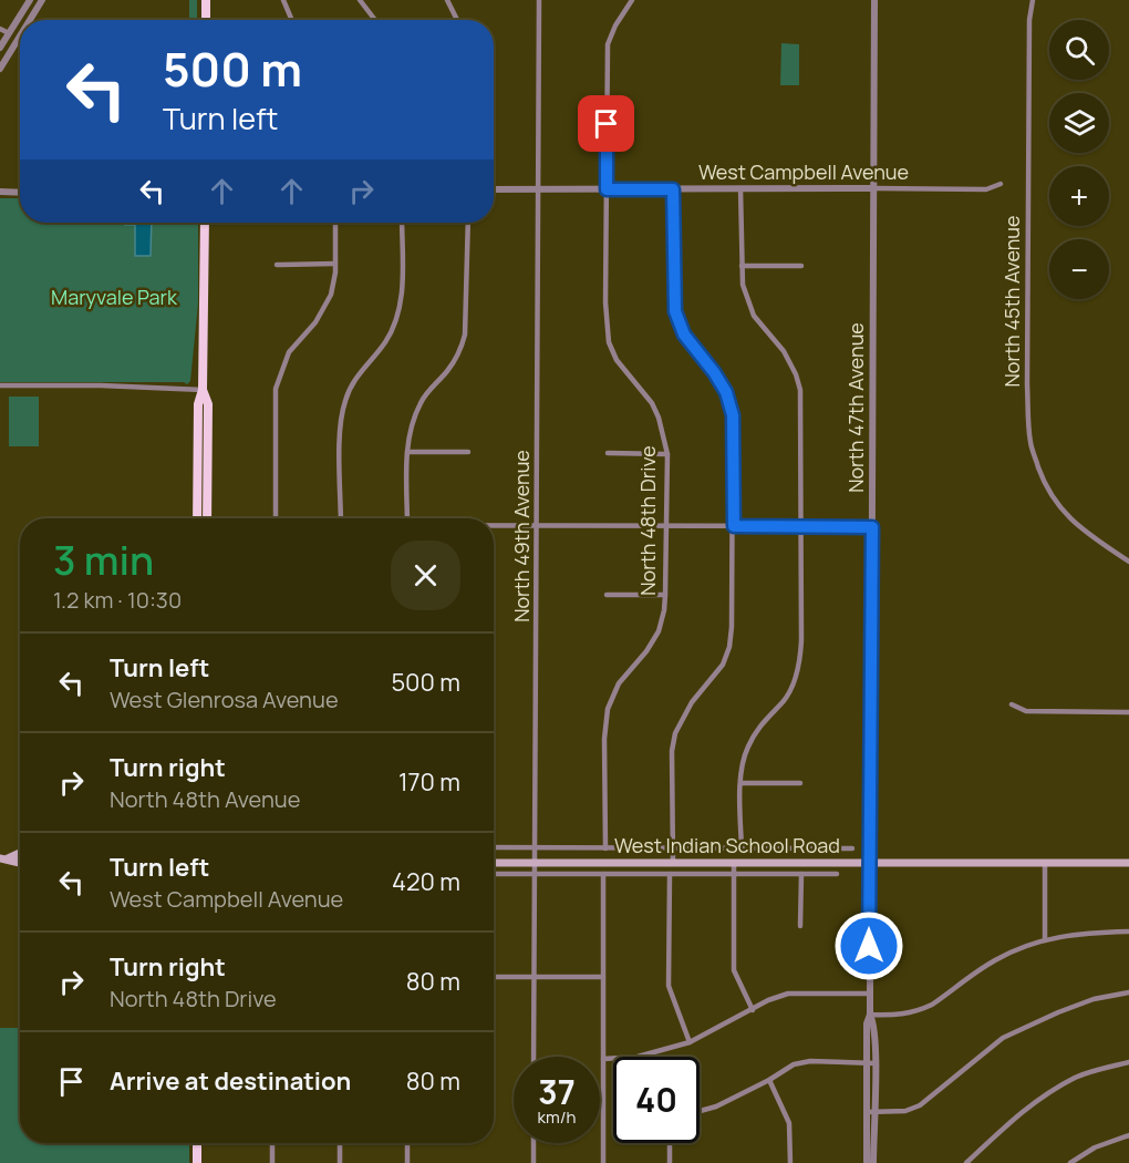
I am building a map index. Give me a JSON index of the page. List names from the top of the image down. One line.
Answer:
{"streets":{"main road":["West Indian School Road"],"street":["West Campbell Avenue","North 45th Avenue","North 47th Avenue","North 48th Drive","North 49th Avenue"]},"crossings":[["West Campbell Avenue","North 47th Avenue"],["West Campbell Avenue","North 48th Drive"],["West Campbell Avenue","North 49th Avenue"],["North 47th Avenue","West Indian School Road"],["North 48th Drive","West Indian School Road"],["North 49th Avenue","West Indian School Road"]],"parks":["Maryvale Park"],"page":{"map_buttons":["+","−"],"turn":["500 m","Turn left"],"heading":["3 min","1.2 km · 10:30"],"list":[{"name":"Turn left","note":"West Glenrosa Avenue","value":"500 m"},{"name":"Turn right","note":"North 48th Avenue","value":"170 m"},{"name":"Turn left","note":"West Campbell Avenue","value":"420 m"},{"name":"Turn right","note":"North 48th Drive","value":"80 m"},{"name":"Arrive at destination","value":"80 m"}],"speed":"37 km/h","limit":"40"}}
